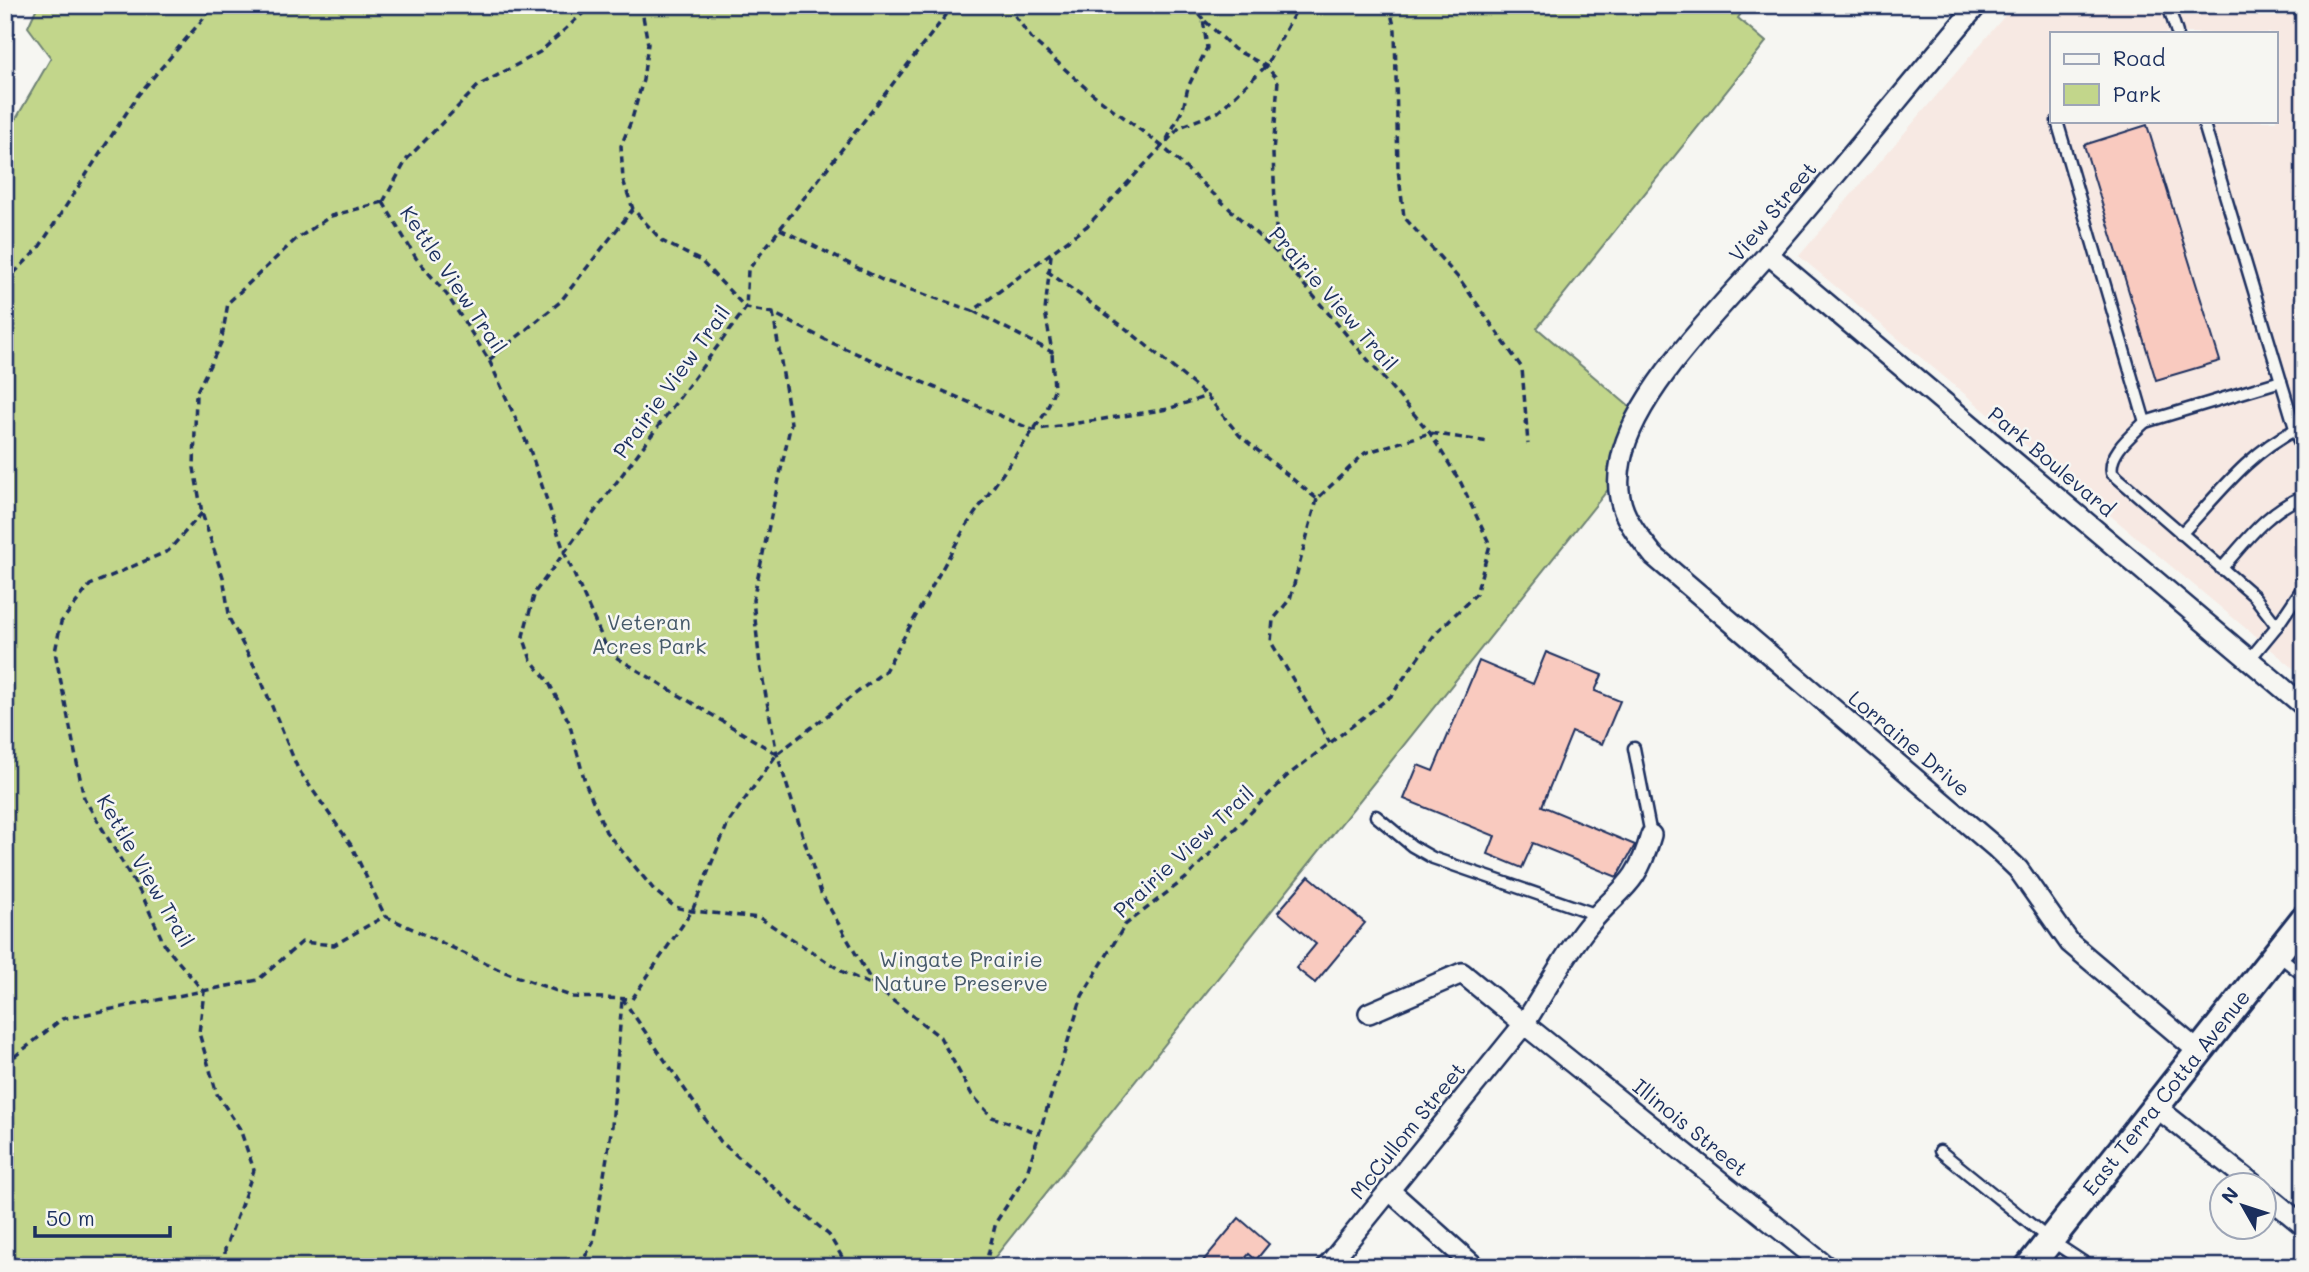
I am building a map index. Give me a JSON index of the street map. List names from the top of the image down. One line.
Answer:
{"streets":{"main road":["East Terra Cotta Avenue"],"street":["View Street","Park Boulevard","Lorraine Drive","Illinois Street","McCullom Street"],"path":["Kettle View Trail","Prairie View Trail"]},"crossings":[["View Street","Park Boulevard"],["View Street","Lorraine Drive"],["Kettle View Trail","Prairie View Trail"],["Lorraine Drive","East Terra Cotta Avenue"],["Illinois Street","McCullom Street"]],"parks":["Veteran Acres Park","Wingate Prairie Nature Preserve"],"legend":["Road","Park"],"scale_bar":"50 m","north":"top left"}
